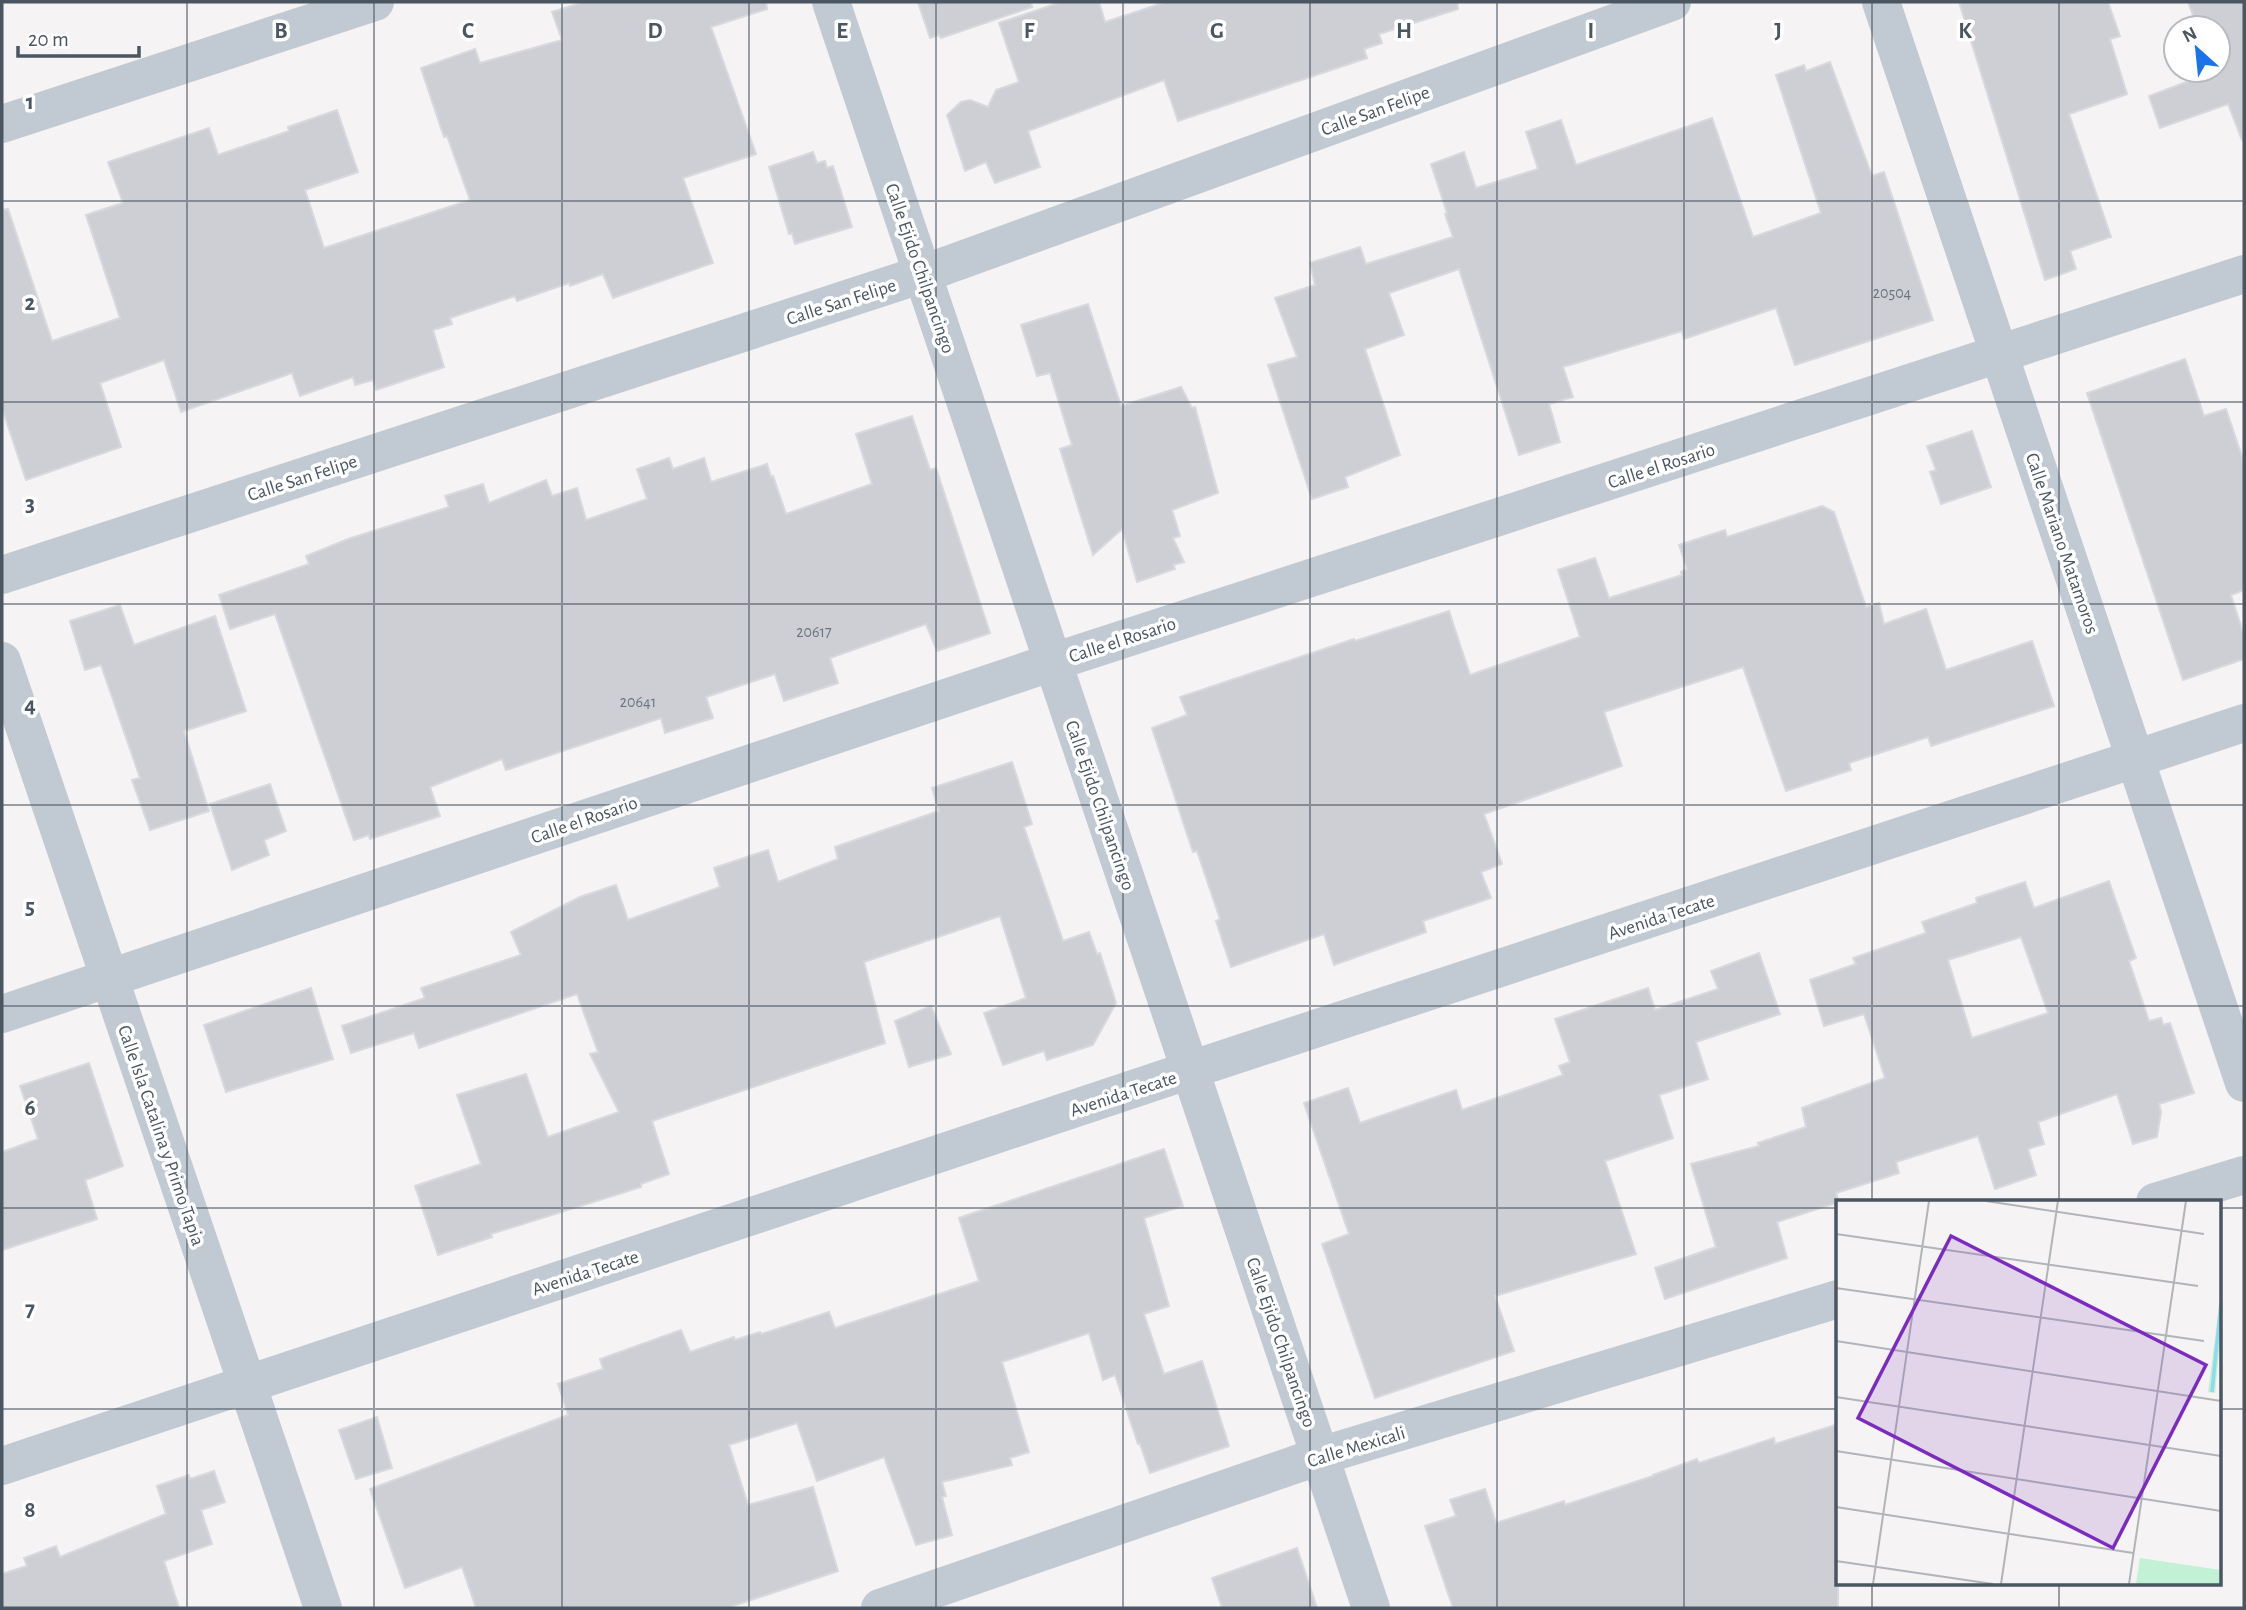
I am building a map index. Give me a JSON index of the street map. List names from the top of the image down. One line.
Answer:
{"streets":{"street":["Calle San Felipe","Calle Ejido Chilpancingo","Calle el Rosario","Calle Mariano Matamoros","Avenida Tecate","Calle Isla Catalina y Primo Tapia","Calle Mexicali"]},"crossings":[["Calle San Felipe","Calle Ejido Chilpancingo"],["Calle Ejido Chilpancingo","Calle el Rosario"],["Calle Ejido Chilpancingo","Avenida Tecate"],["Calle Ejido Chilpancingo","Calle Mexicali"],["Calle el Rosario","Calle Mariano Matamoros"],["Calle el Rosario","Calle Isla Catalina y Primo Tapia"],["Calle Mariano Matamoros","Avenida Tecate"],["Avenida Tecate","Calle Isla Catalina y Primo Tapia"]],"house_numbers":["20504","20617","20641"],"scale_bar":"20 m","north":"top left","grid":{"columns":["B","C","D","E","F","G","H","I","J","K"],"rows":["1","2","3","4","5","6","7","8"]}}
